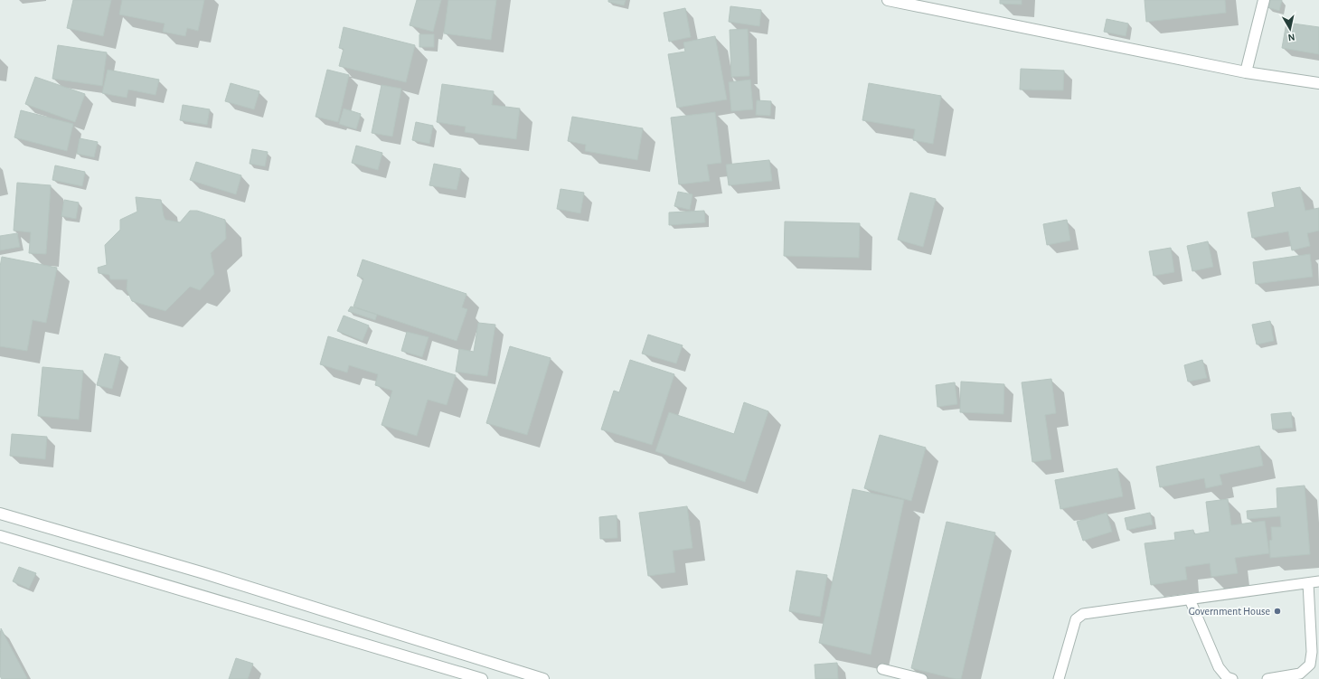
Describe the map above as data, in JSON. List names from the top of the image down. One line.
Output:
{"places":["Government House"],"north":"bottom"}
